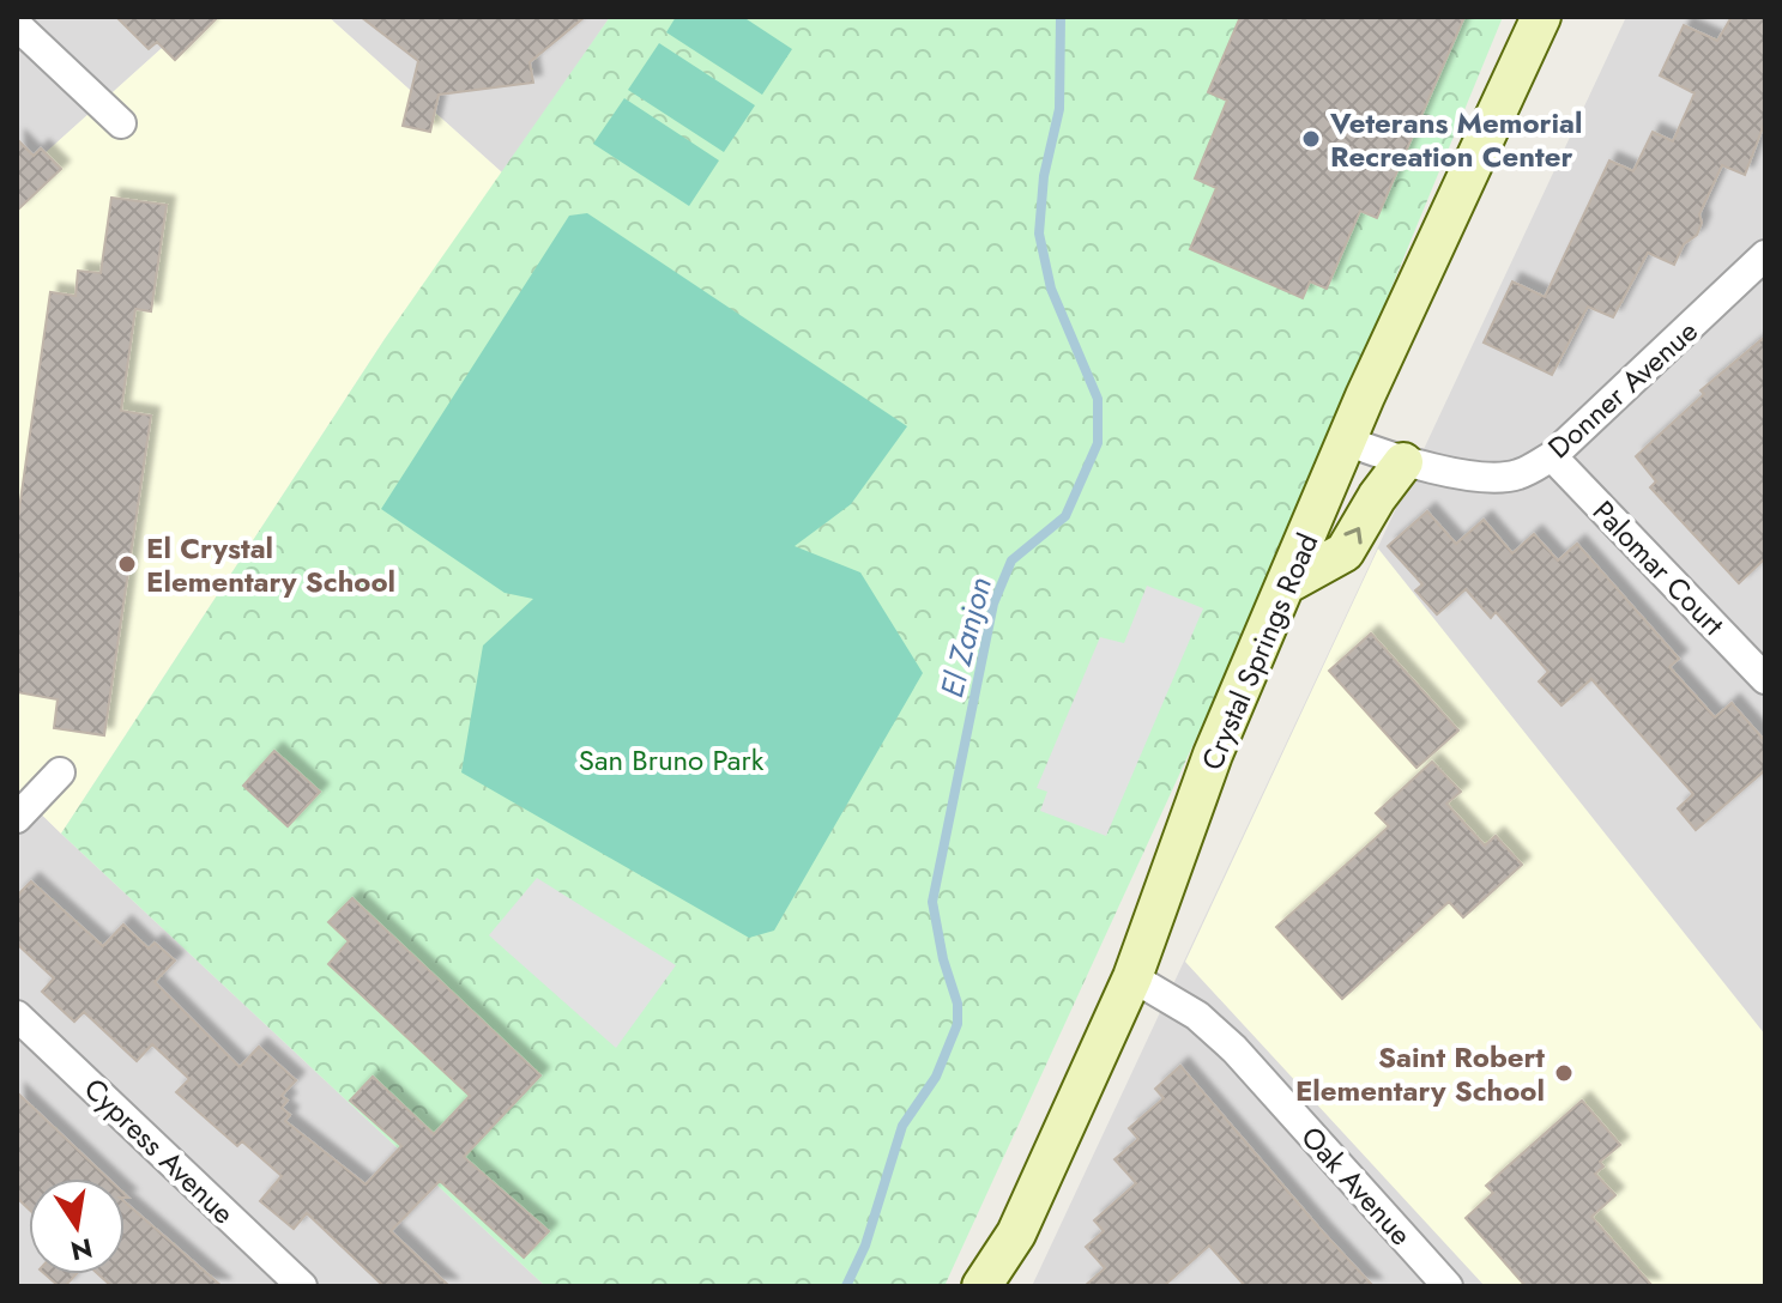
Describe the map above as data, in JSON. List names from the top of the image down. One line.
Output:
{"streets":{"main road":["Crystal Springs Road"],"street":["Donner Avenue","Palomar Court","Cypress Avenue","Oak Avenue"]},"crossings":[["Donner Avenue","Palomar Court"],["Donner Avenue","Crystal Springs Road"],["Crystal Springs Road","Oak Avenue"]],"water":["El Zanjon"],"parks":["San Bruno Park"],"places":["Veterans Memorial Recreation Center","El Crystal Elementary School","Saint Robert Elementary School"],"north":"bottom"}
